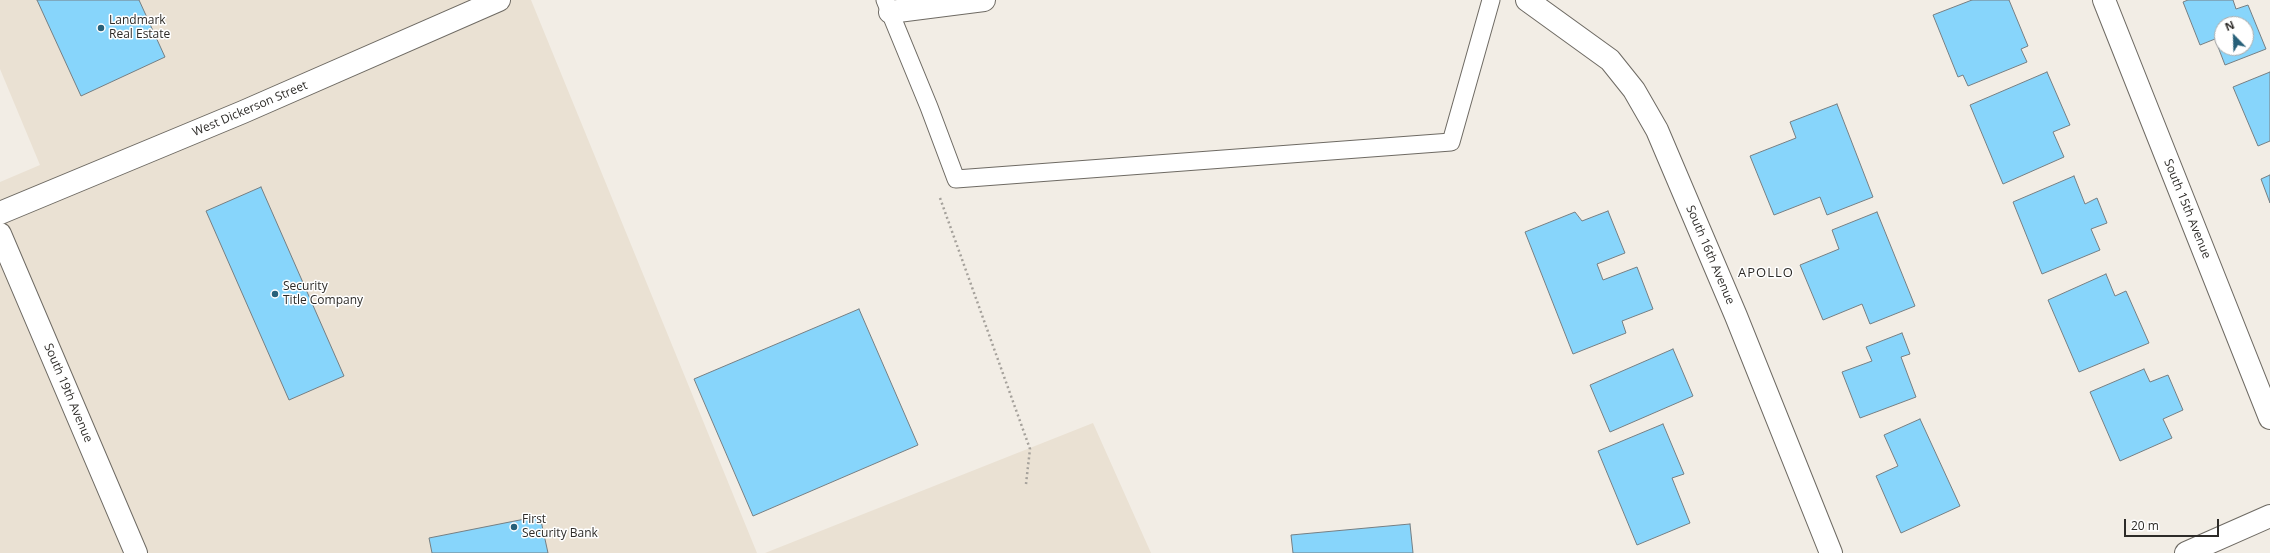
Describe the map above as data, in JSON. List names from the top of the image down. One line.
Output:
{"streets":{"street":["West Dickerson Street","South 15th Avenue","South 16th Avenue","South 19th Avenue"]},"districts":["APOLLO"],"places":["Landmark Real Estate","Security Title Company","First Security Bank"],"scale_bar":"20 m","north":"top left"}
